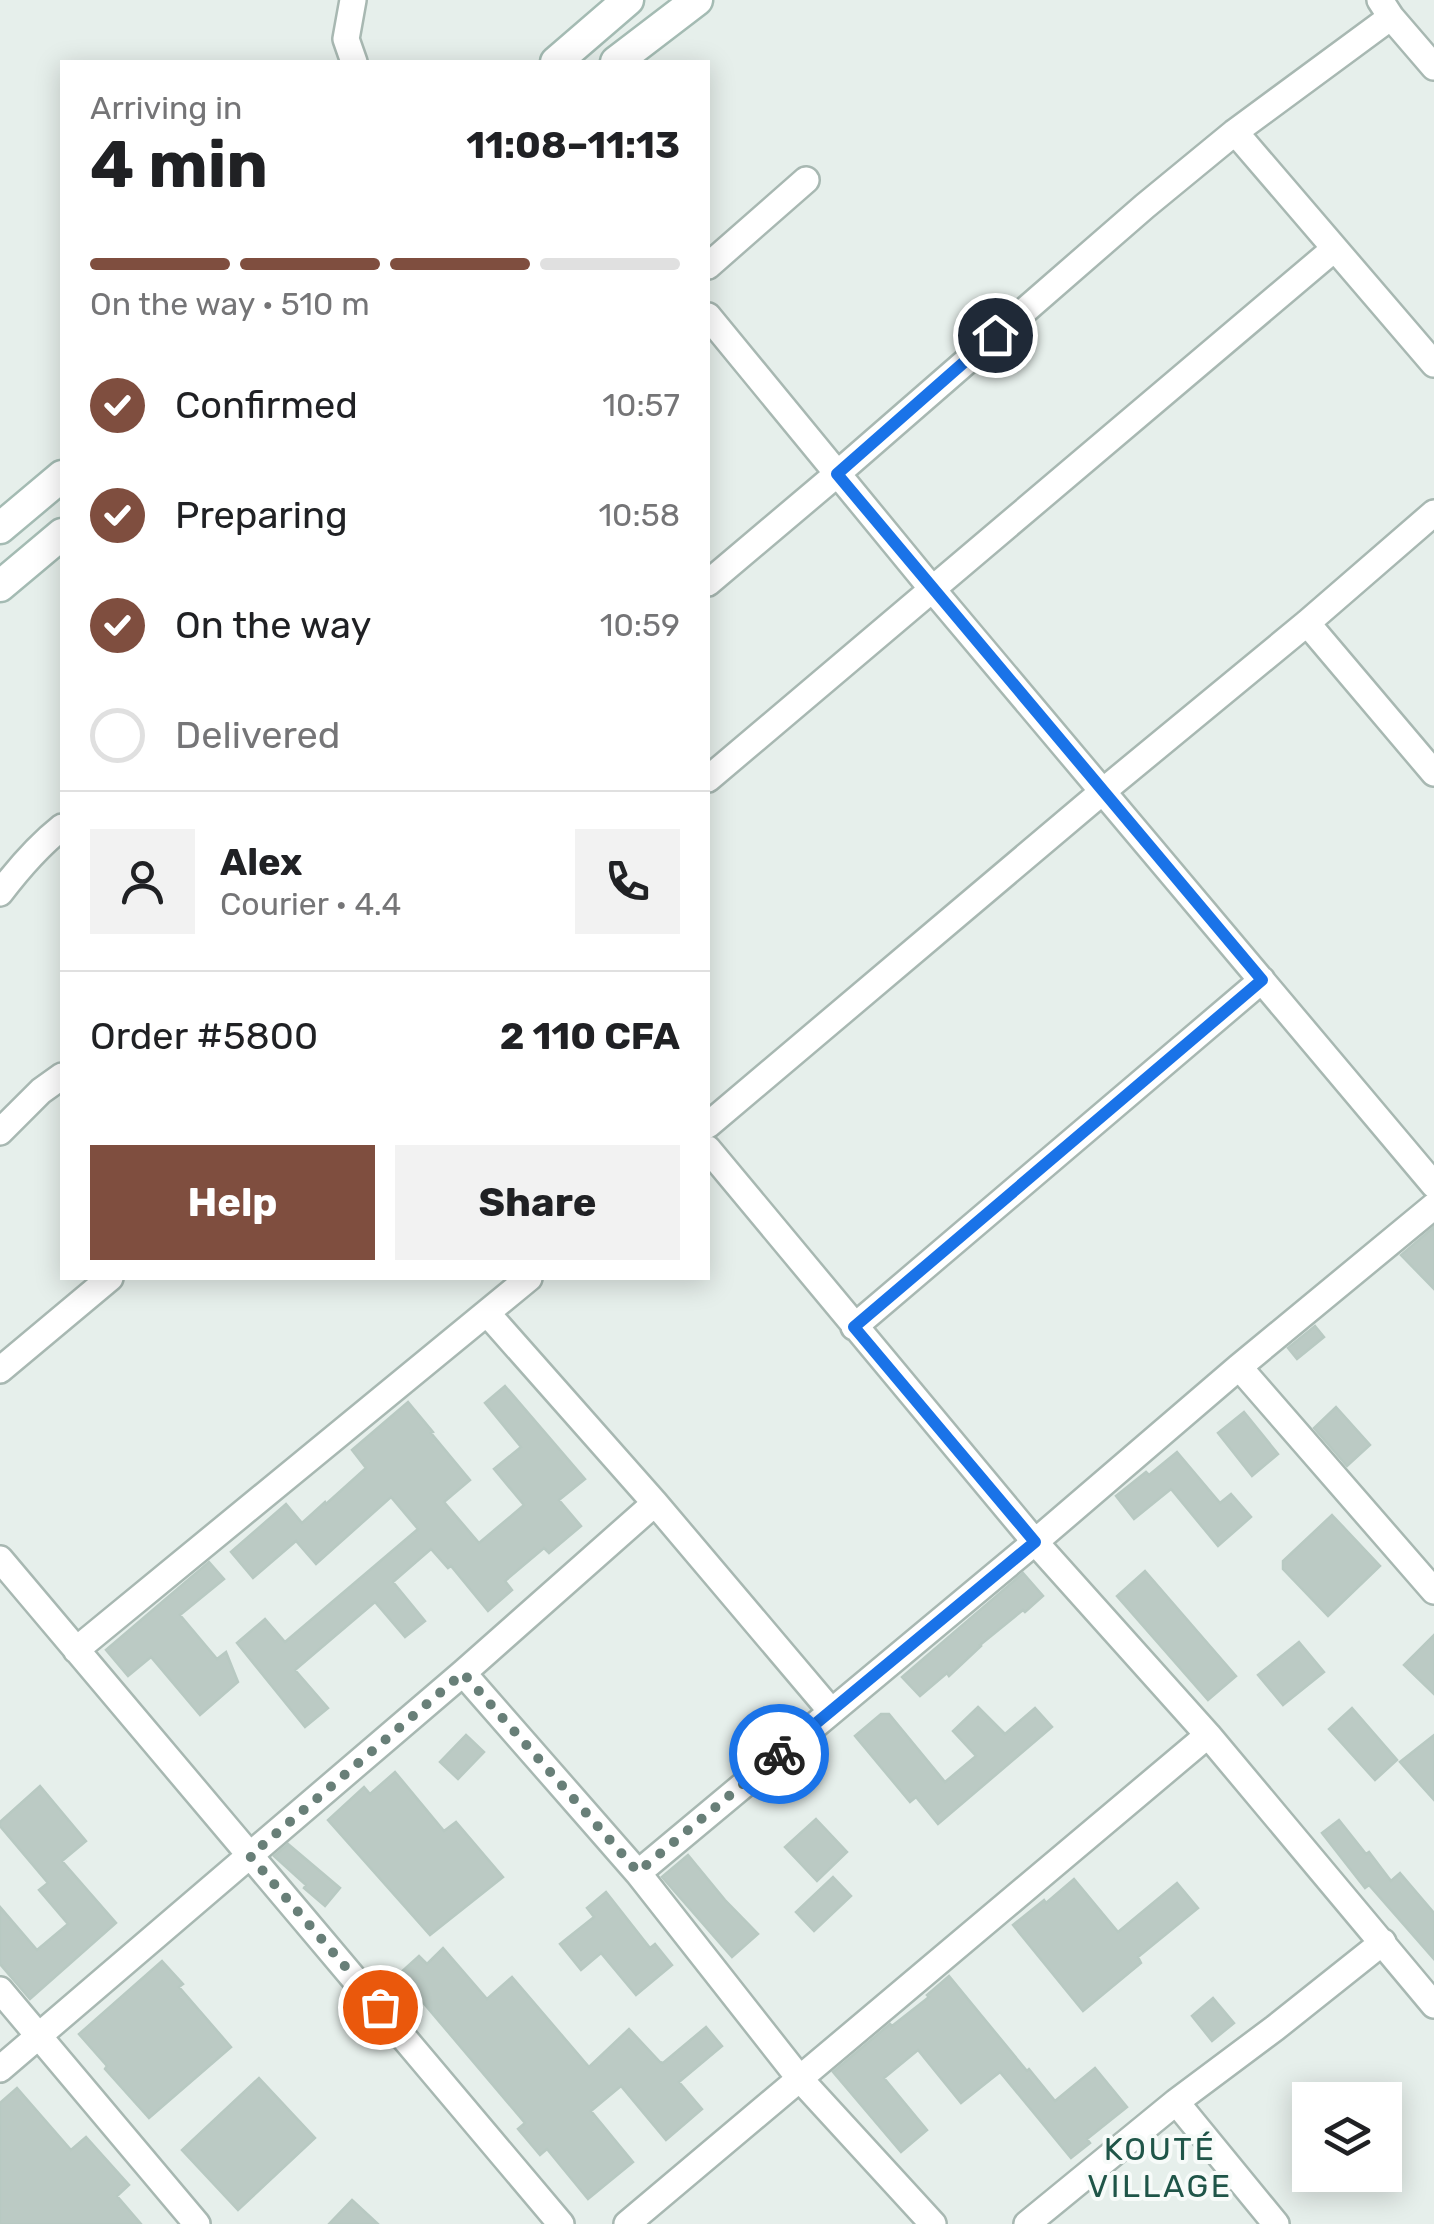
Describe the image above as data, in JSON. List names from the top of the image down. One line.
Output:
{"districts":["KOUTÉ VILLAGE"],"page":{"heading":["4 min","Arriving in","11:08–11:13"],"panel":["Alex","Courier · 4.4","Order #5800","2 110 CFA"],"bar":"On the way · 510 m","list":[["Confirmed","10:57"],["Preparing","10:58"],["On the way","10:59"],"Delivered"],"buttons":["Help","Share"]}}
